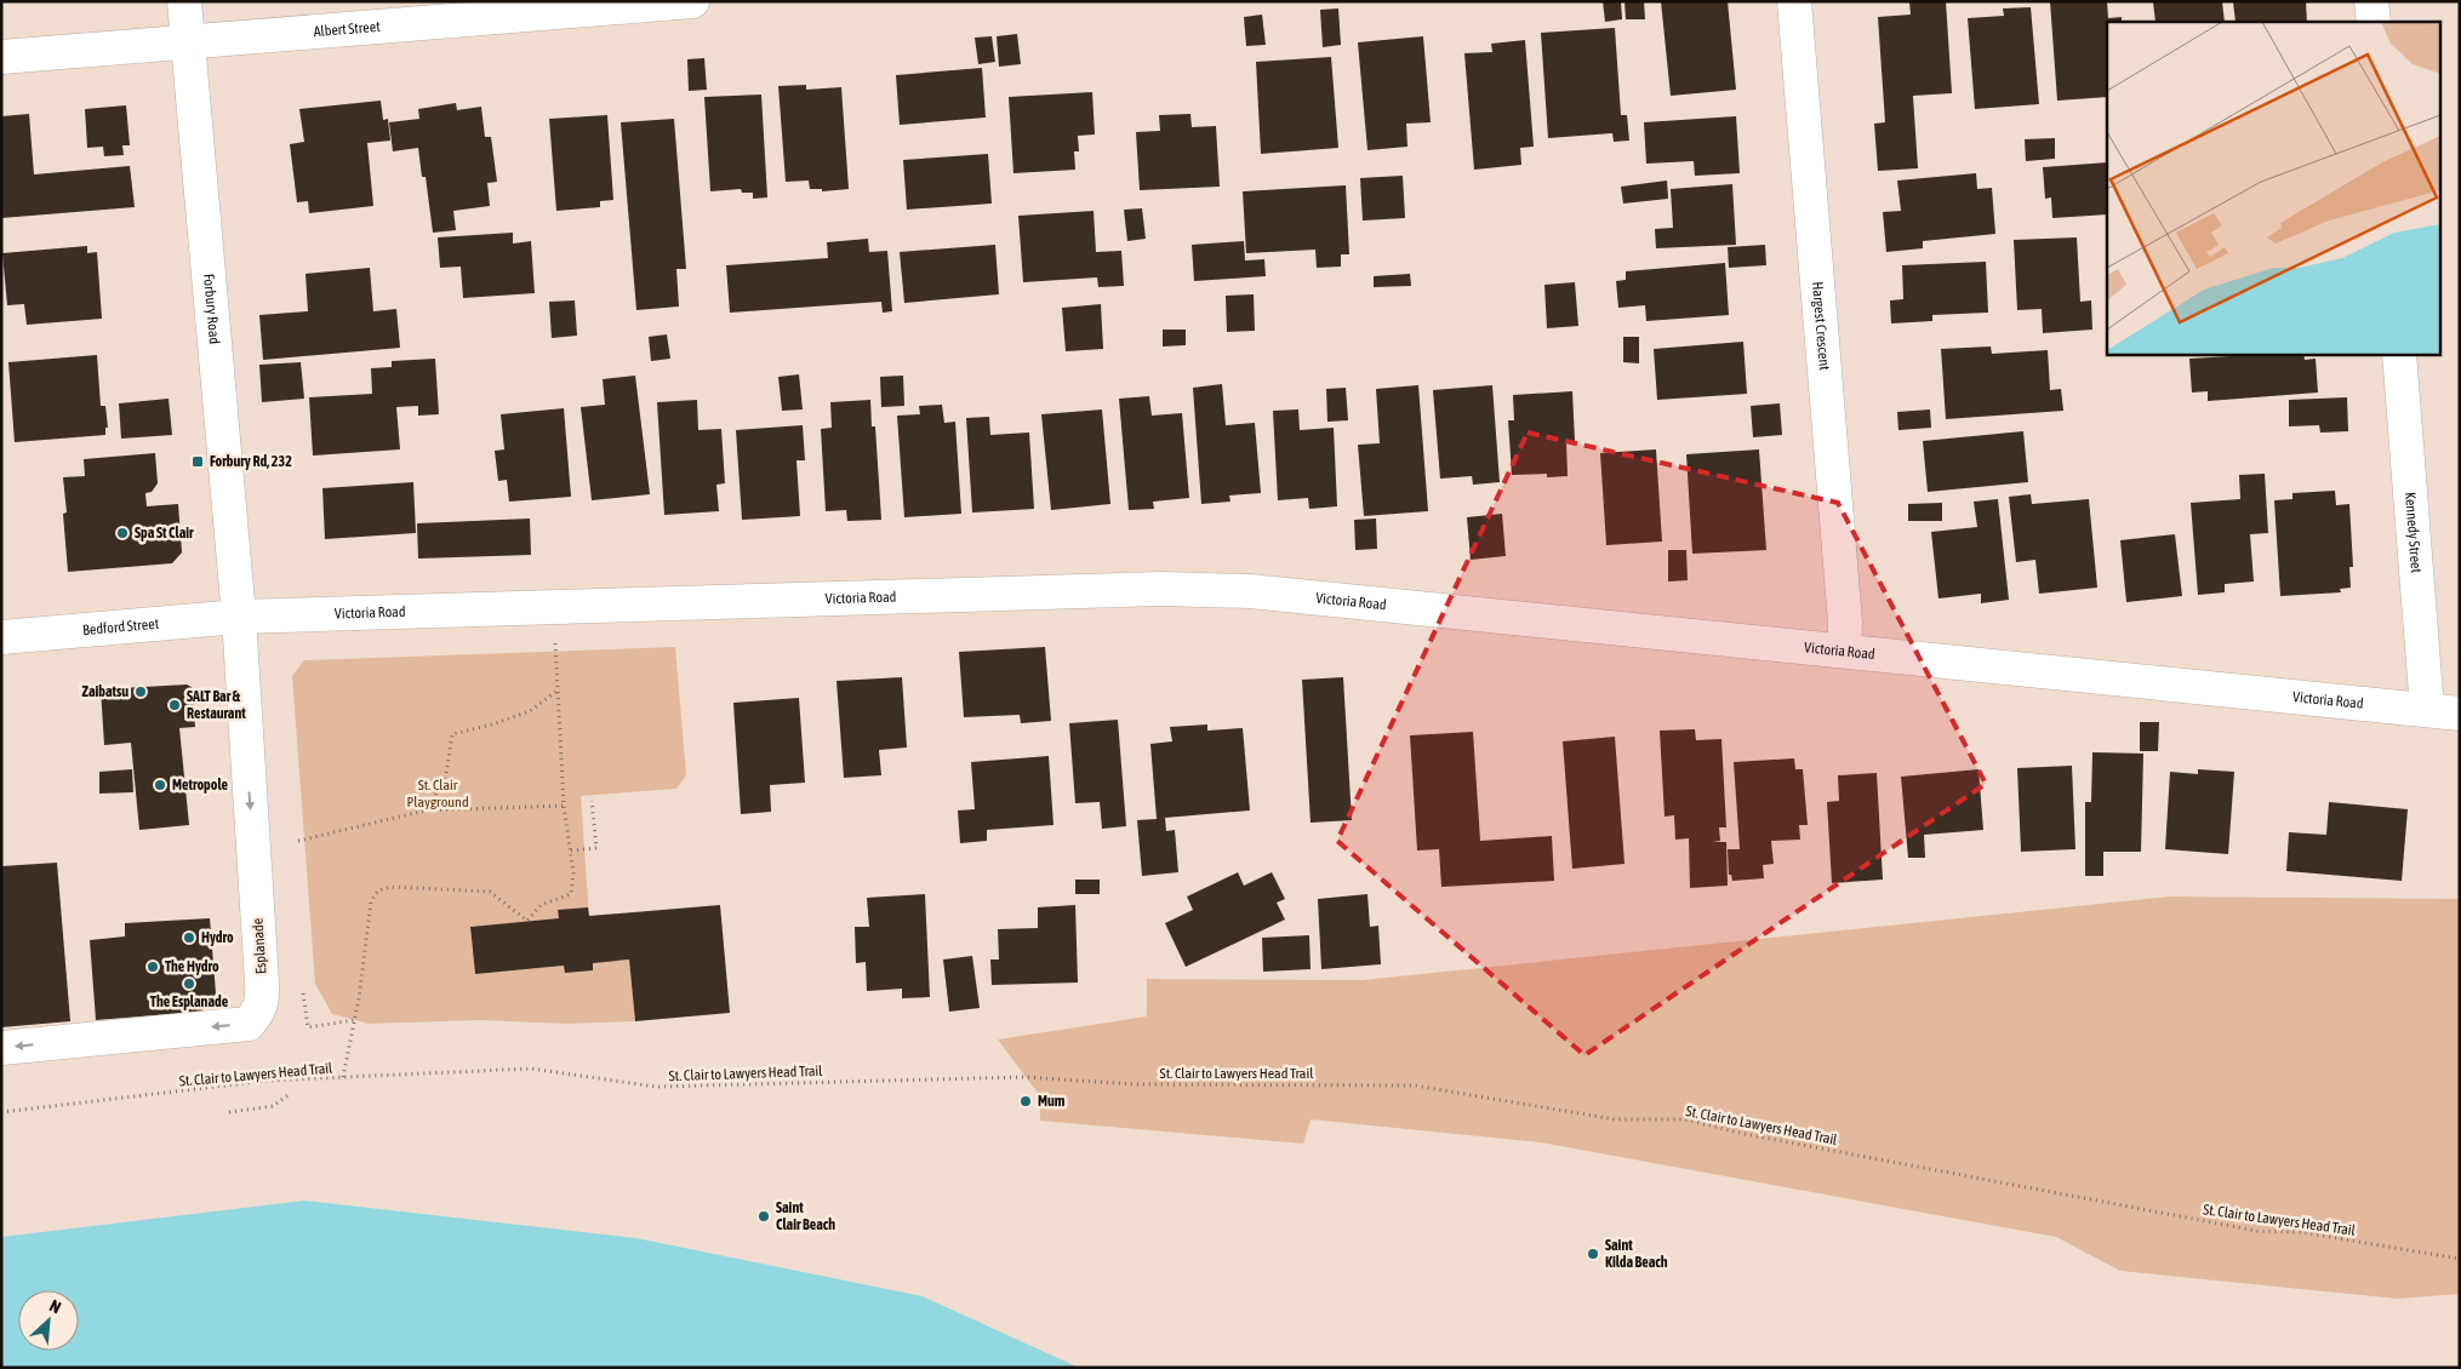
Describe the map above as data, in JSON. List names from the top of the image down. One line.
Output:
{"streets":{"street":["Albert Street","Forbury Road","Hargest Crescent","Kennedy Street","Victoria Road","Bedford Street","Esplanade"],"path":["St. Clair to Lawyers Head Trail"]},"crossings":[["Albert Street","Forbury Road"],["Forbury Road","Victoria Road"],["Forbury Road","Bedford Street"],["Forbury Road","Esplanade"],["Hargest Crescent","Victoria Road"],["Kennedy Street","Victoria Road"],["Victoria Road","Bedford Street"],["Victoria Road","Esplanade"],["Bedford Street","Esplanade"]],"parks":["St. Clair Playground"],"places":{"transit":["Forbury Rd, 232"],"other":["Spa St Clair","Zaibatsu","SALT Bar & Restaurant","Metropole","Hydro","The Hydro","The Esplanade","Mum","Saint Clair Beach","Saint Kilda Beach"]},"north":"top right"}
